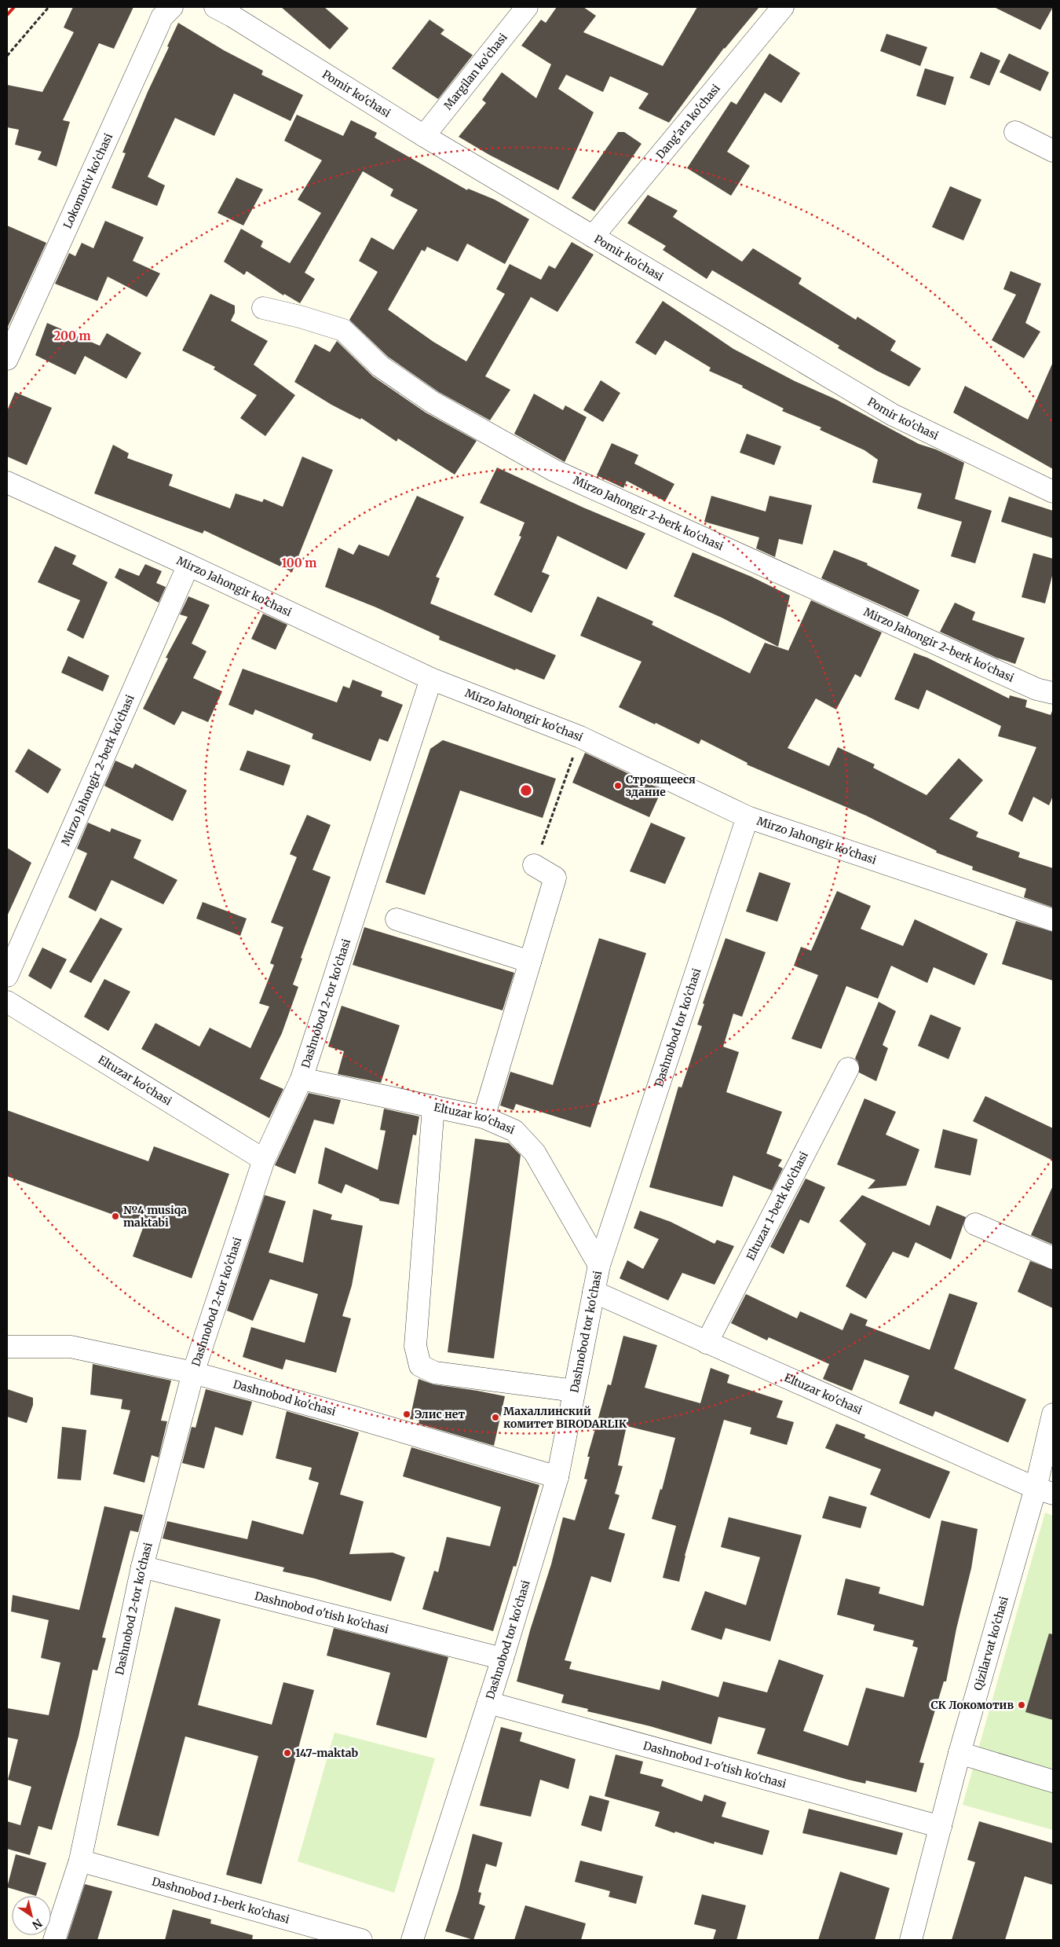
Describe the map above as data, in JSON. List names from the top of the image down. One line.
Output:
{"streets":{"street":["Margilan ko'chasi","Pomir ko'chasi","Dang'ara ko'chasi","Lokomotiv ko'chasi","Mirzo Jahongir 2-berk ko'chasi","Mirzo Jahongir ko'chasi","Dashnobod 2-tor ko'chasi","Dashnobod tor ko'chasi","Eltuzar ko'chasi","Eltuzar 1-berk ko'chasi","Dashnobod ko'chasi","Dashnobod o'tish ko'chasi","Qizilarvat ko'chasi","Dashnobod 1-o'tish ko'chasi","Dashnobod 1-berk ko'chasi"]},"crossings":[["Margilan ko'chasi","Pomir ko'chasi"],["Pomir ko'chasi","Dang'ara ko'chasi"],["Mirzo Jahongir 2-berk ko'chasi","Mirzo Jahongir ko'chasi"],["Mirzo Jahongir ko'chasi","Dashnobod 2-tor ko'chasi"],["Mirzo Jahongir ko'chasi","Dashnobod tor ko'chasi"],["Dashnobod 2-tor ko'chasi","Eltuzar ko'chasi"],["Dashnobod 2-tor ko'chasi","Dashnobod ko'chasi"],["Dashnobod 2-tor ko'chasi","Dashnobod o'tish ko'chasi"],["Dashnobod 2-tor ko'chasi","Dashnobod 1-berk ko'chasi"],["Dashnobod tor ko'chasi","Eltuzar ko'chasi"],["Dashnobod tor ko'chasi","Dashnobod ko'chasi"],["Dashnobod tor ko'chasi","Dashnobod o'tish ko'chasi"],["Dashnobod tor ko'chasi","Dashnobod 1-o'tish ko'chasi"],["Eltuzar ko'chasi","Eltuzar 1-berk ko'chasi"],["Eltuzar ko'chasi","Qizilarvat ko'chasi"],["Qizilarvat ko'chasi","Dashnobod 1-o'tish ko'chasi"]],"places":["Строящееся здание","№4 musiqa maktabi","Элис нет","Махаллинский комитет BIRODARLIK","СК Локомотив","147-maktab"],"north":"bottom right","rings":["200 m","100 m"]}
